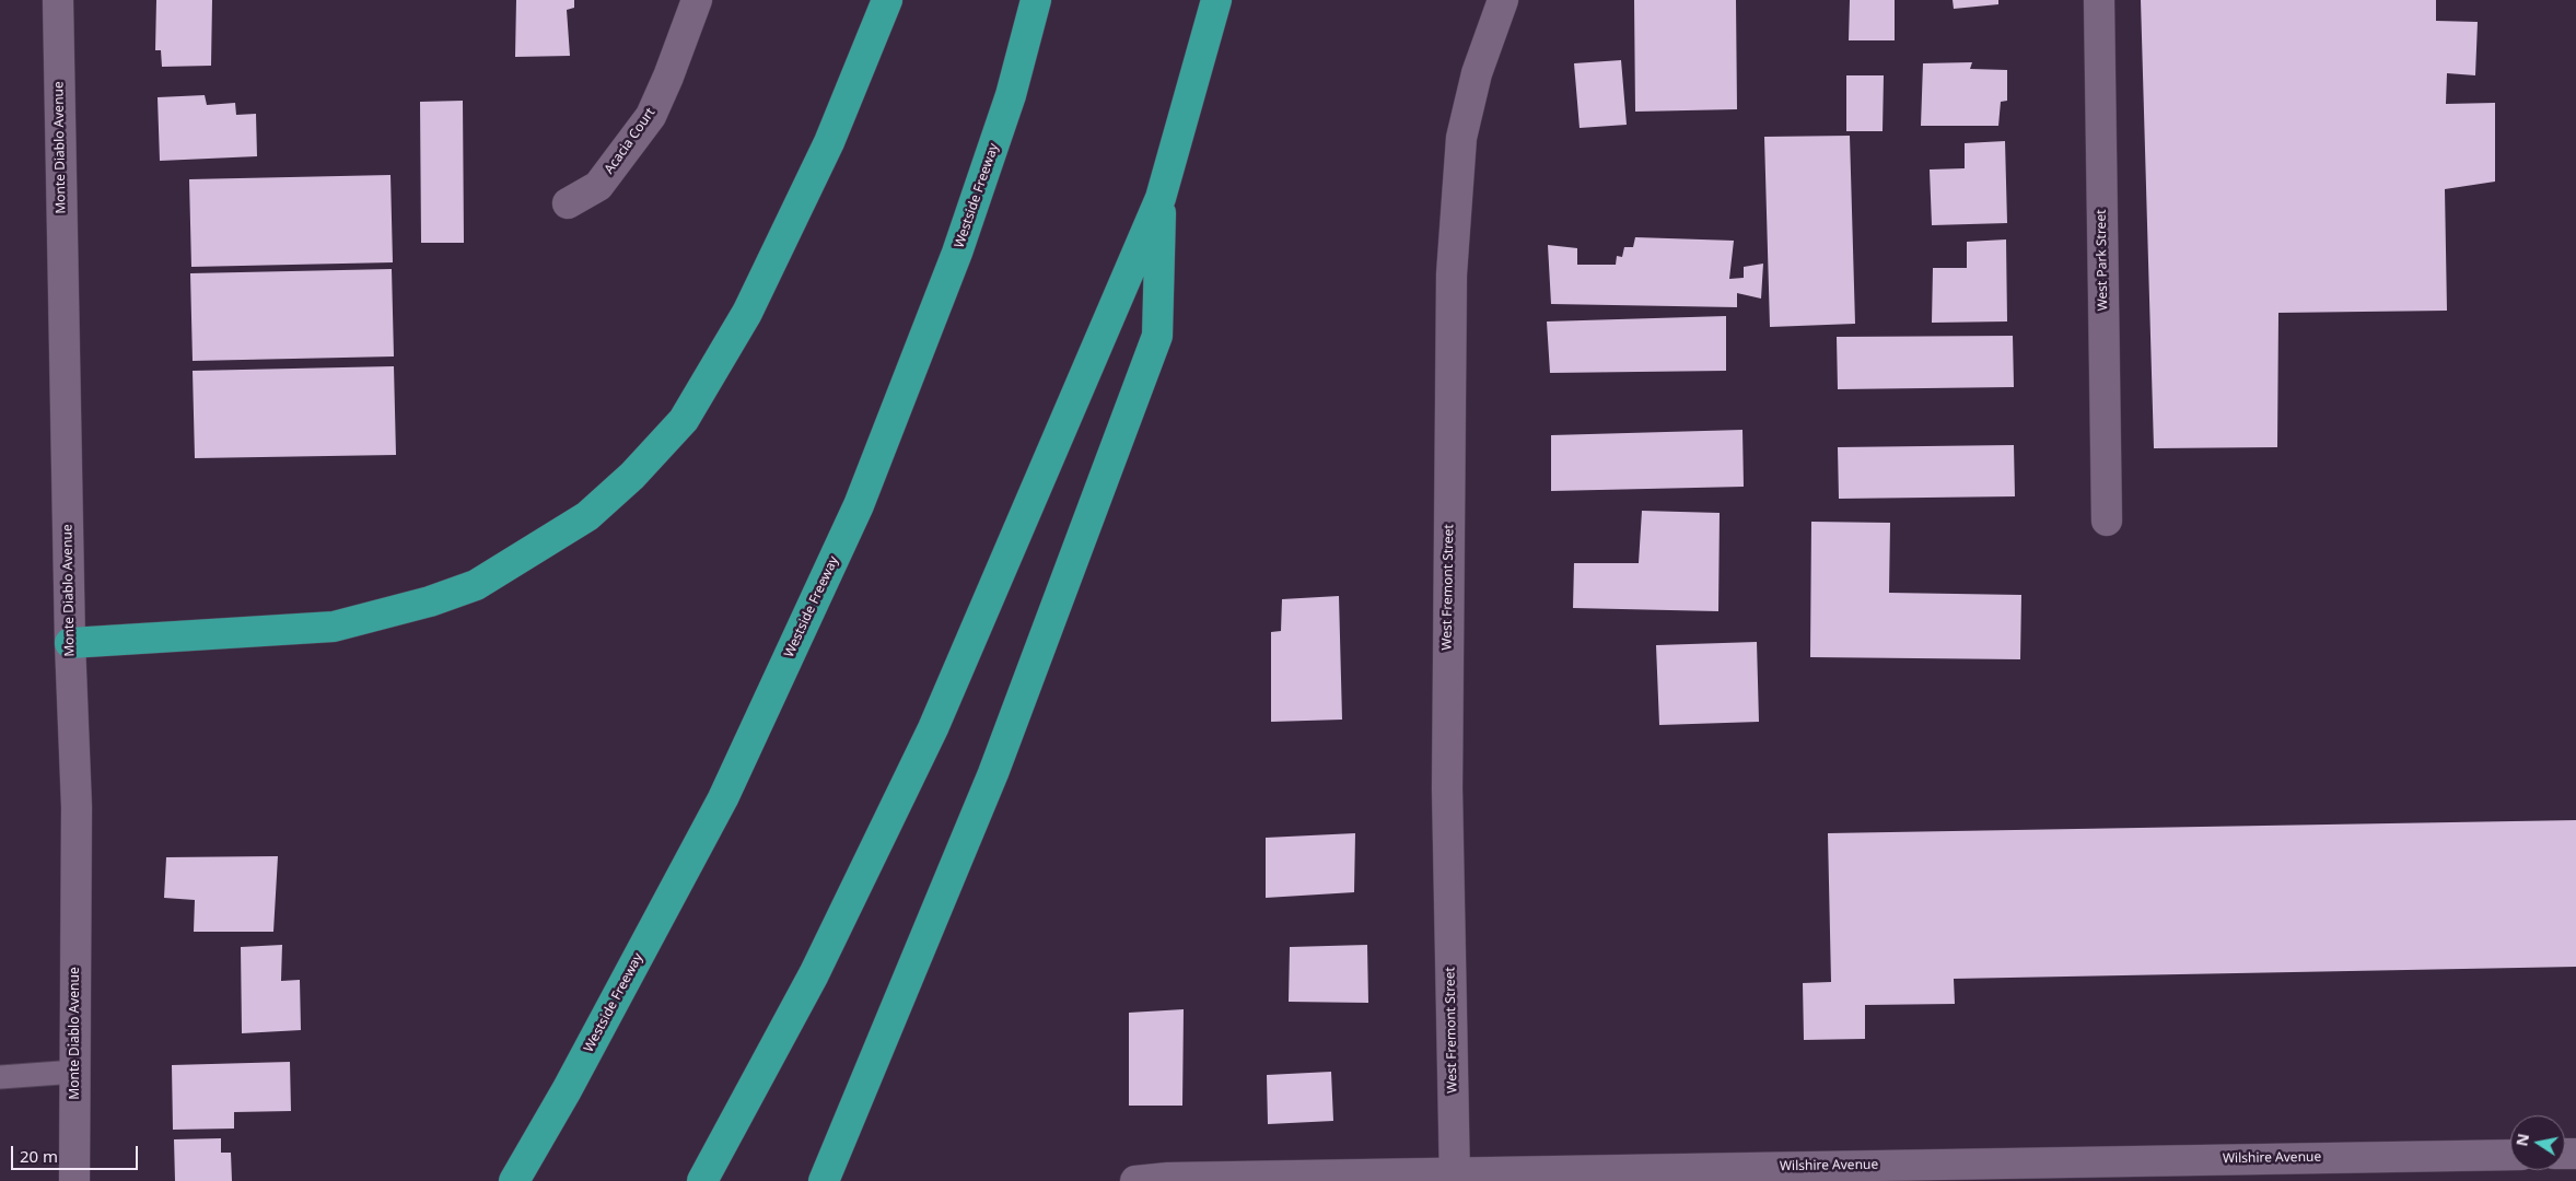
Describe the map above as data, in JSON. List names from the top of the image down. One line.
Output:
{"streets":{"highway":["Westside Freeway"],"street":["Acacia Court","Monte Diablo Avenue","West Park Street","West Fremont Street","Wilshire Avenue"]},"crossings":[["West Fremont Street","Wilshire Avenue"]],"scale_bar":"20 m","north":"left"}
